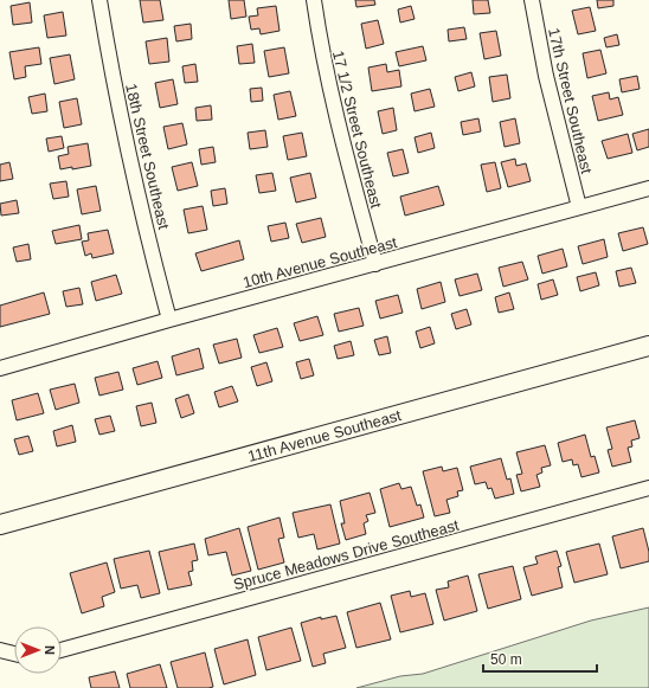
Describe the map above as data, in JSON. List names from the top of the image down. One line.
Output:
{"streets":{"main road":["11th Avenue Southeast"],"street":["17th Street Southeast","17 1/2 Street Southeast","18th Street Southeast","10th Avenue Southeast","Spruce Meadows Drive Southeast"]},"crossings":[["17th Street Southeast","10th Avenue Southeast"],["17 1/2 Street Southeast","10th Avenue Southeast"],["18th Street Southeast","10th Avenue Southeast"]],"scale_bar":"50 m","north":"right"}
